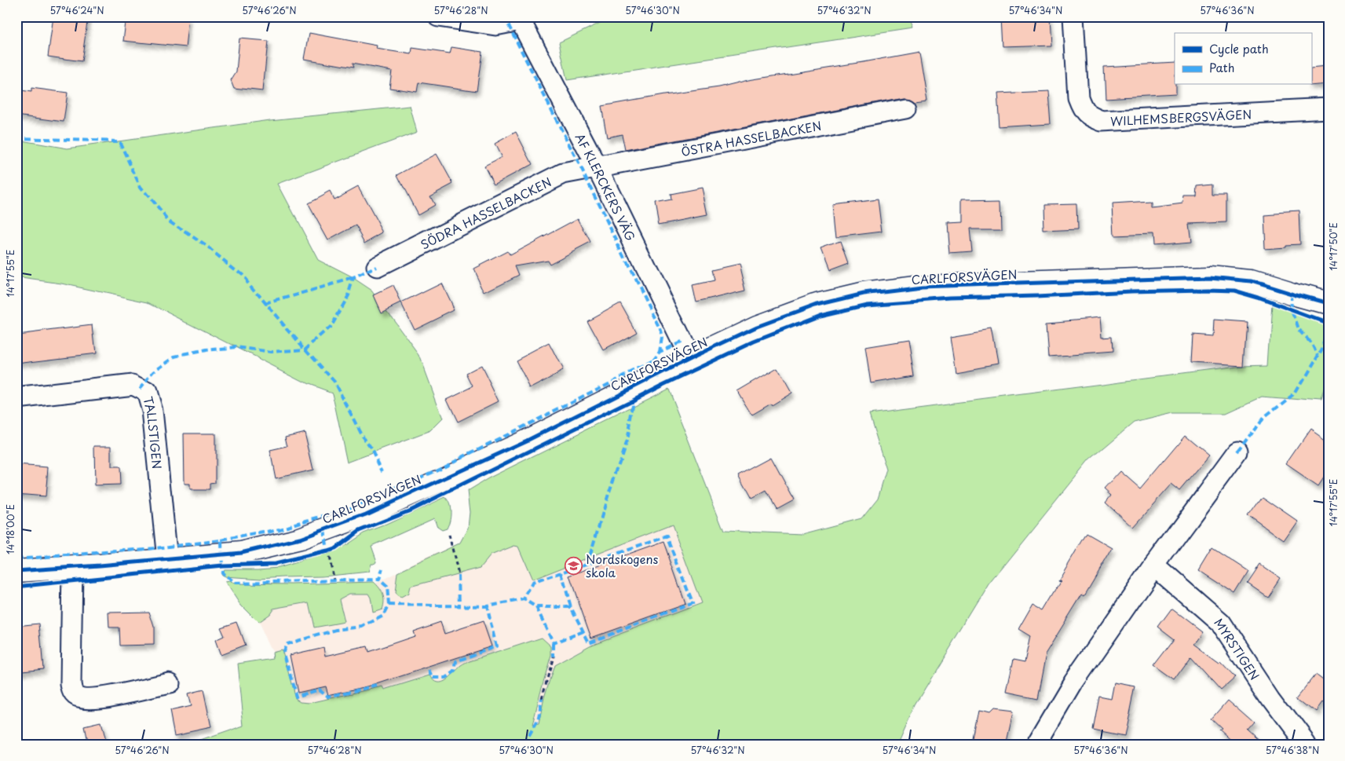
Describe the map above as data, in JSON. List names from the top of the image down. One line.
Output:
{"streets":{"street":["WILHEMSBERGSVÄGEN","ÖSTRA HASSELBACKEN","AF KLERCKERS VÄG","SÖDRA HASSELBACKEN","CARLFORSVÄGEN","TALLSTIGEN","MYRSTIGEN"]},"crossings":[["ÖSTRA HASSELBACKEN","AF KLERCKERS VÄG"],["ÖSTRA HASSELBACKEN","SÖDRA HASSELBACKEN"],["AF KLERCKERS VÄG","SÖDRA HASSELBACKEN"],["AF KLERCKERS VÄG","CARLFORSVÄGEN"],["CARLFORSVÄGEN","TALLSTIGEN"]],"places":{"school or university":["Nordskogens skola"]},"legend":["Cycle path","Path"],"coordinates":["57°46'24\"N","57°46'26\"N","57°46'28\"N","57°46'30\"N","57°46'32\"N","57°46'34\"N","57°46'36\"N","14°17'50\"E","14°17'55\"E","14°18'00\"E","57°46'38\"N"]}
